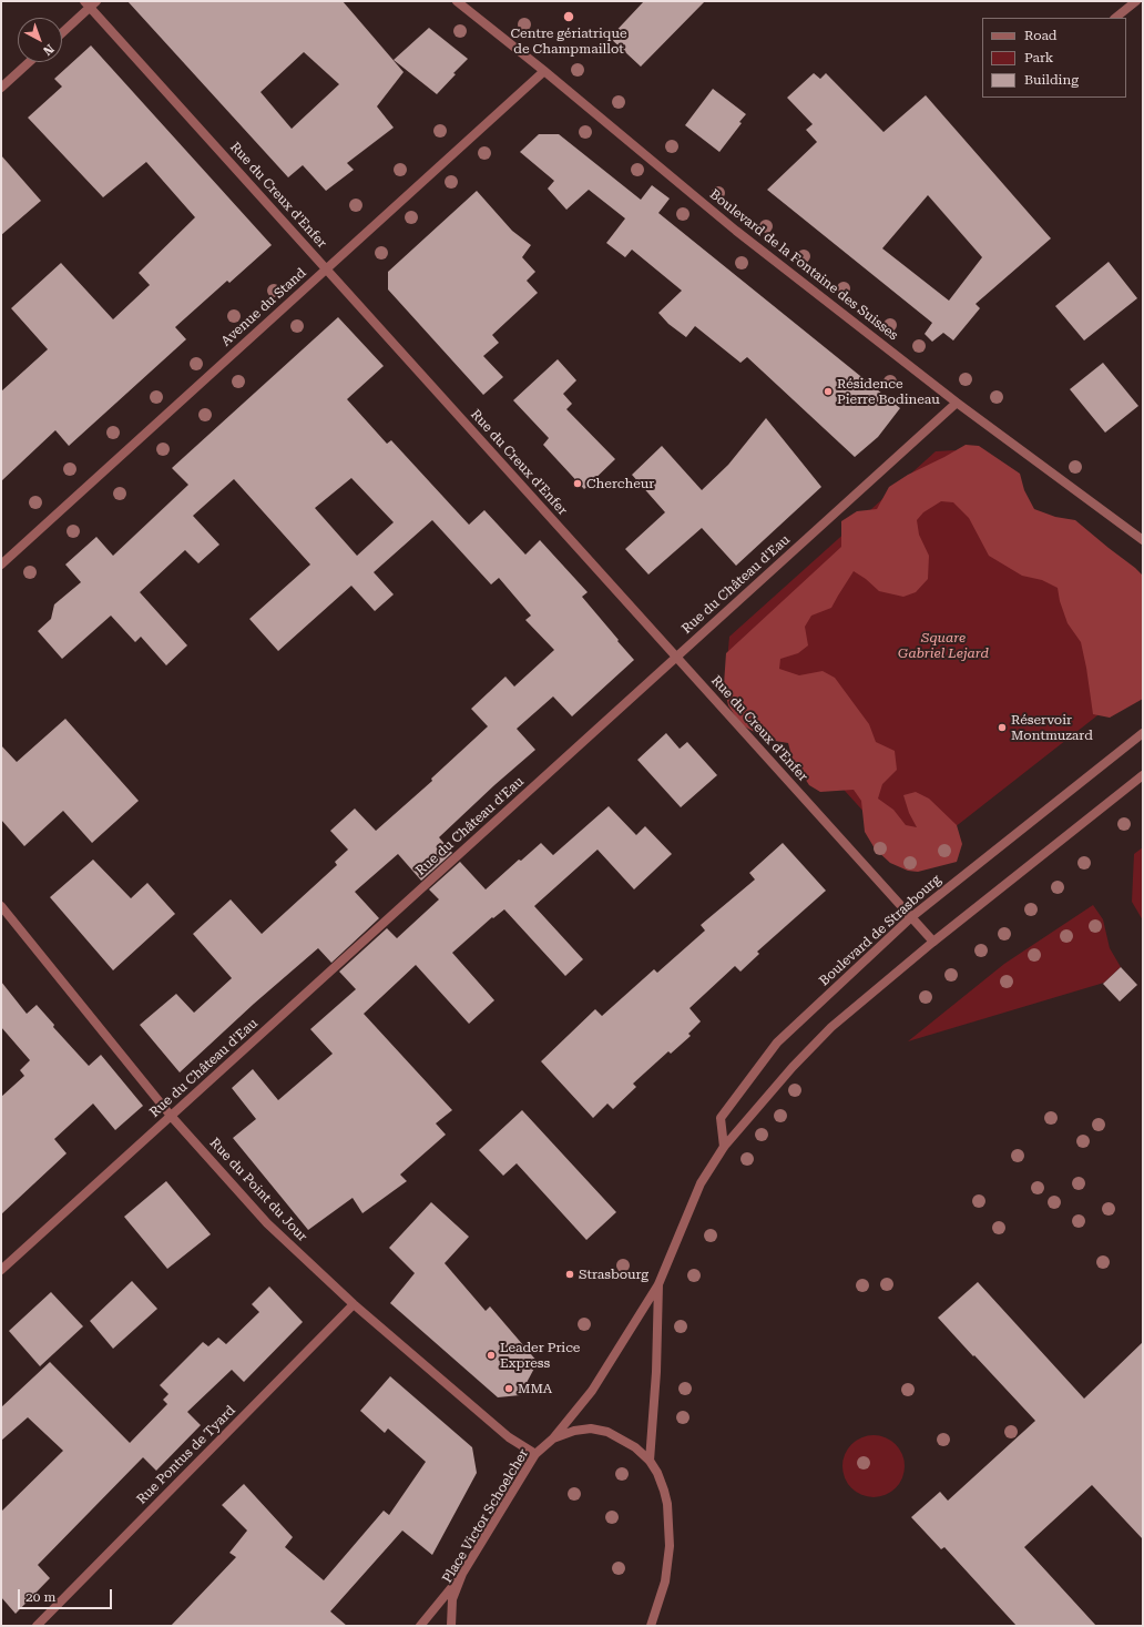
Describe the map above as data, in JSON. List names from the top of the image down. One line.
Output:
{"streets":{"street":["Rue du Creux d'Enfer","Boulevard de la Fontaine des Suisses","Avenue du Stand","Rue du Château d'Eau","Boulevard de Strasbourg","Rue du Point du Jour","Rue Pontus de Tyard","Place Victor Schoelcher"]},"crossings":[["Rue du Creux d'Enfer","Avenue du Stand"],["Rue du Creux d'Enfer","Rue du Château d'Eau"],["Rue du Creux d'Enfer","Boulevard de Strasbourg"],["Boulevard de la Fontaine des Suisses","Avenue du Stand"],["Boulevard de la Fontaine des Suisses","Rue du Château d'Eau"],["Rue du Château d'Eau","Rue du Point du Jour"],["Rue du Point du Jour","Rue Pontus de Tyard"],["Rue du Point du Jour","Place Victor Schoelcher"]],"parks":["Square Gabriel Lejard"],"places":["Centre gériatrique de Champmaillot","Résidence Pierre Bodineau","Chercheur","Réservoir Montmuzard","Strasbourg","Leader Price Express","MMA"],"legend":["Road","Park","Building"],"scale_bar":"20 m","north":"bottom right"}
